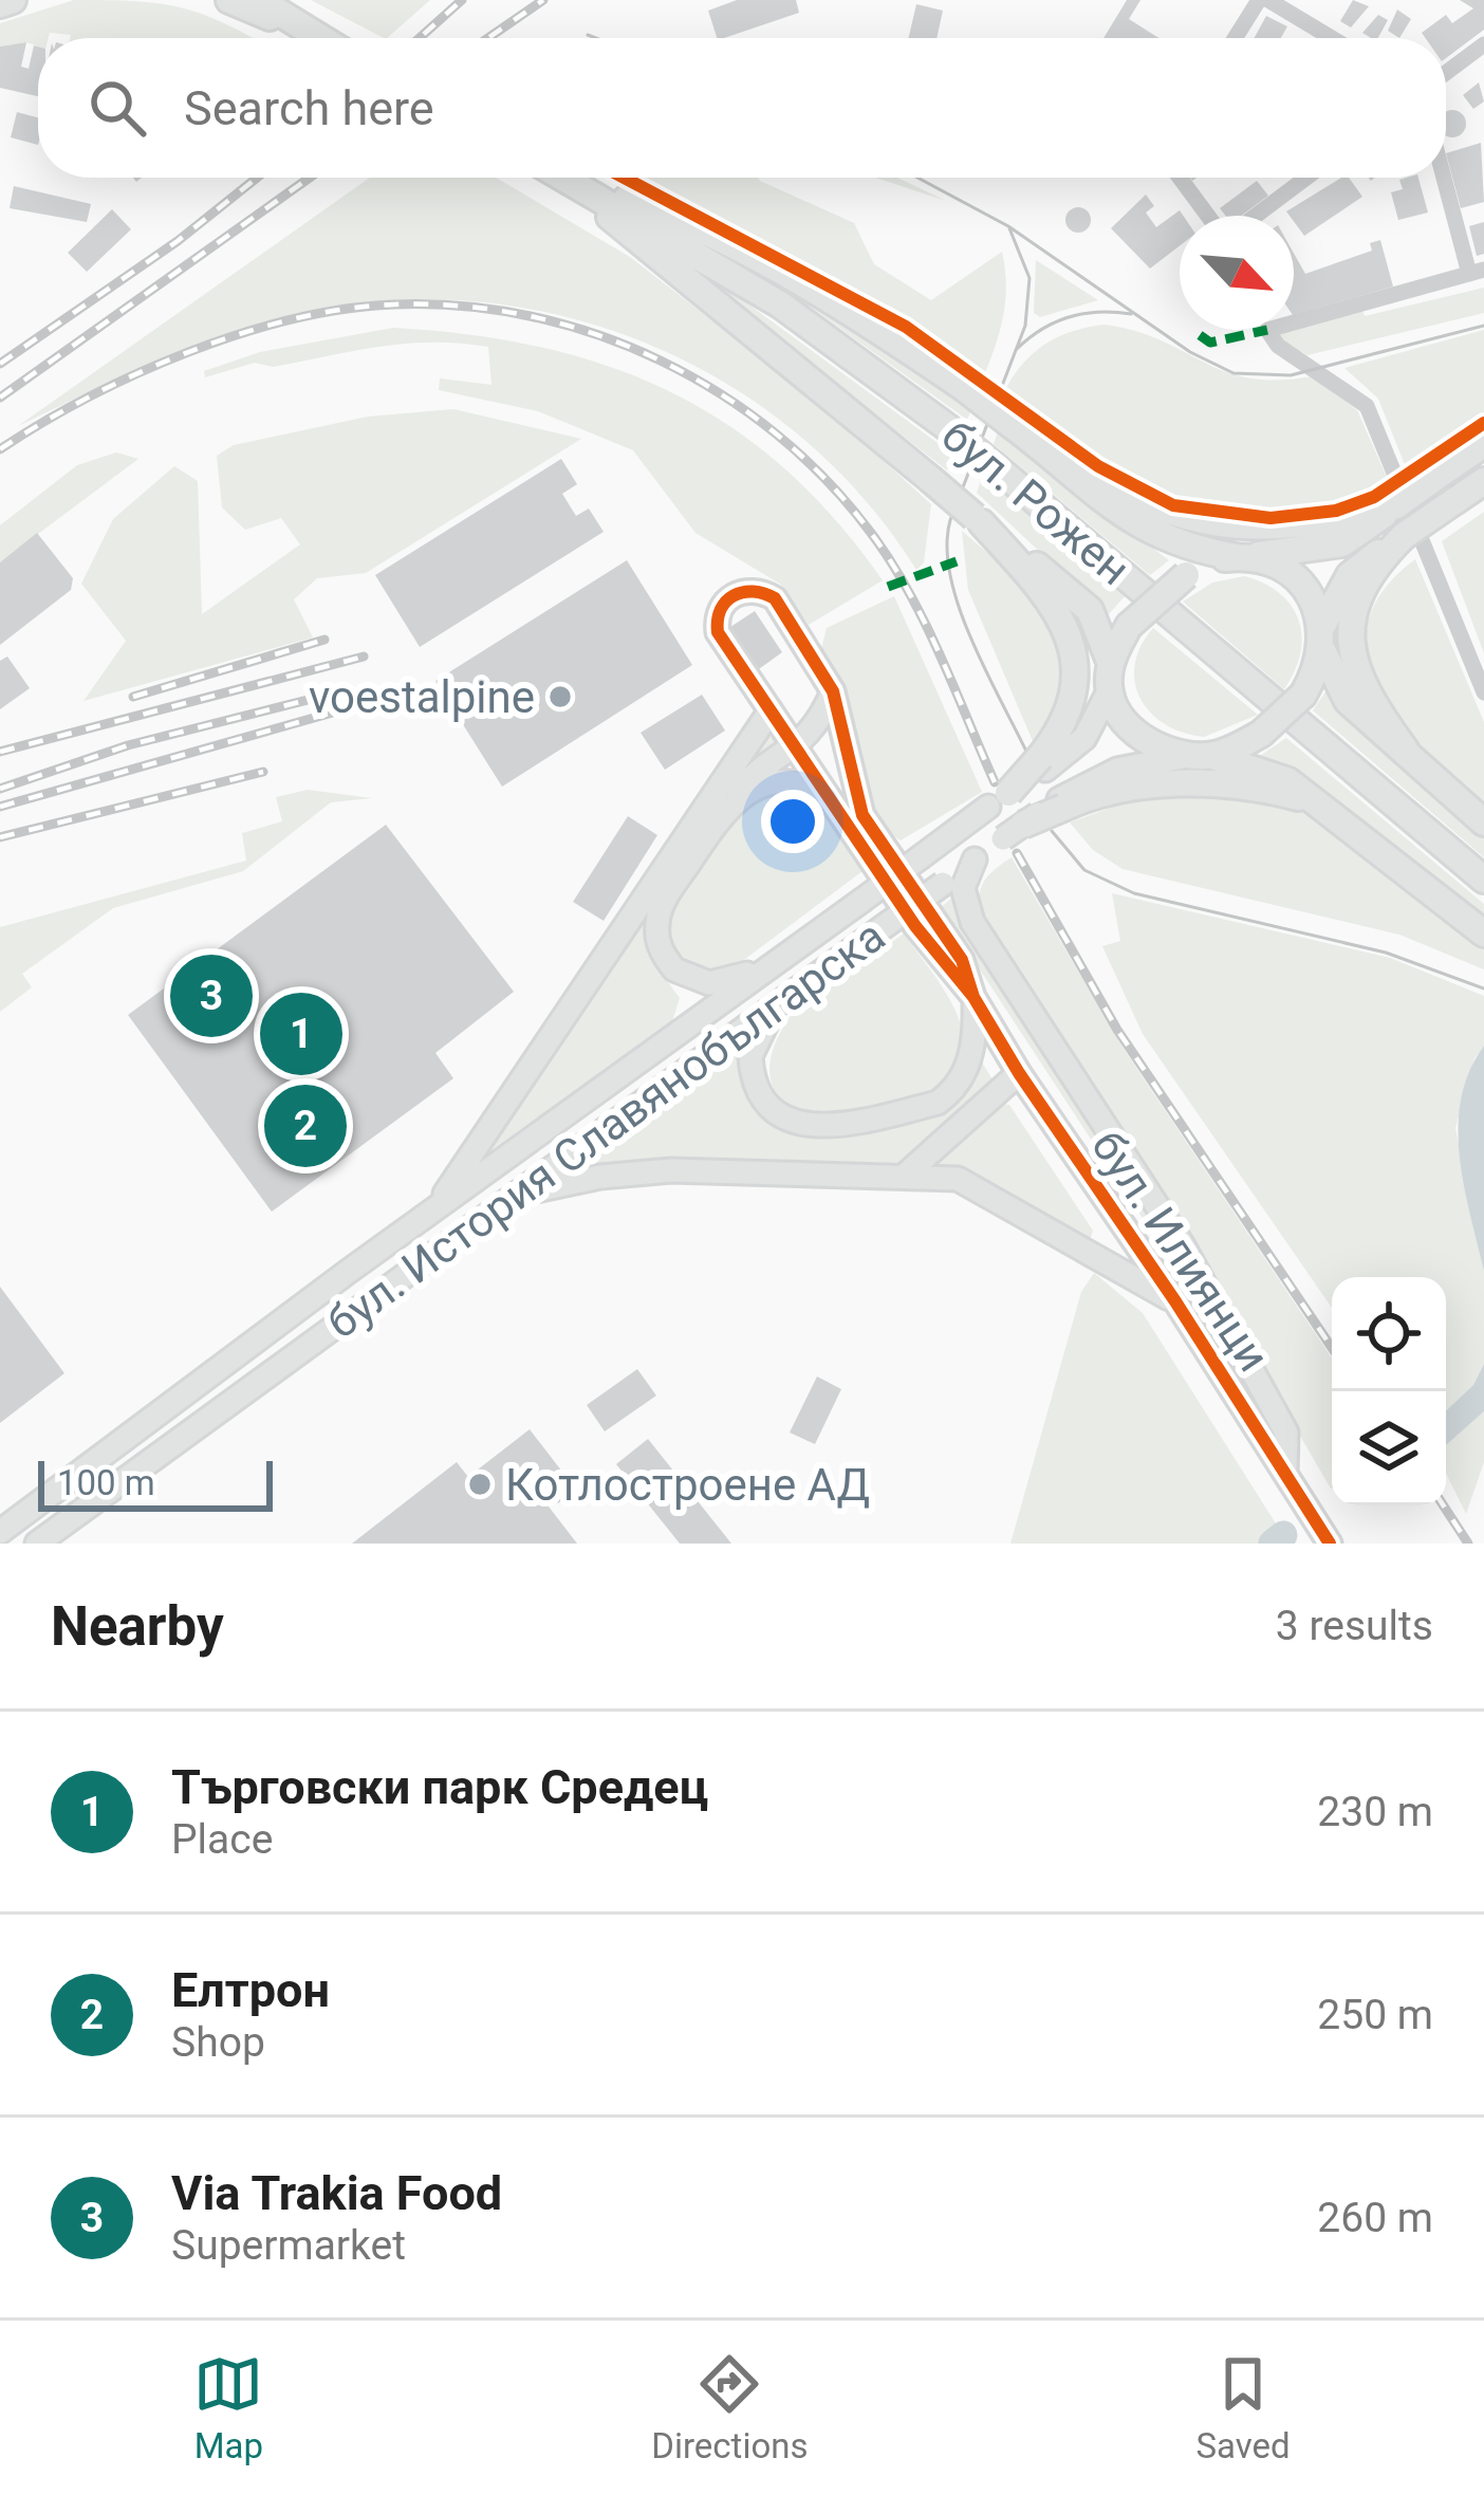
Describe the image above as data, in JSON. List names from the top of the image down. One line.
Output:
{"streets":{"main road":["бул. Рожен","бул. История Славянобългарска","бул. Илиянци"]},"places":["voestalpine","Котлостроене АД"],"scale_bar":"100 m","north":"bottom right","page":{"search":"Search here","pins":["3","1","2"],"scale":"100 m","heading":["Nearby","3 results"],"list":[{"mark":"1","name":"Търговски парк Средец","note":"Place","value":"230 m"},{"mark":"2","name":"Елтрон","note":"Shop","value":"250 m"},{"mark":"3","name":"Via Trakia Food","note":"Supermarket","value":"260 m"}],"nav":["Map","Directions","Saved"]}}
